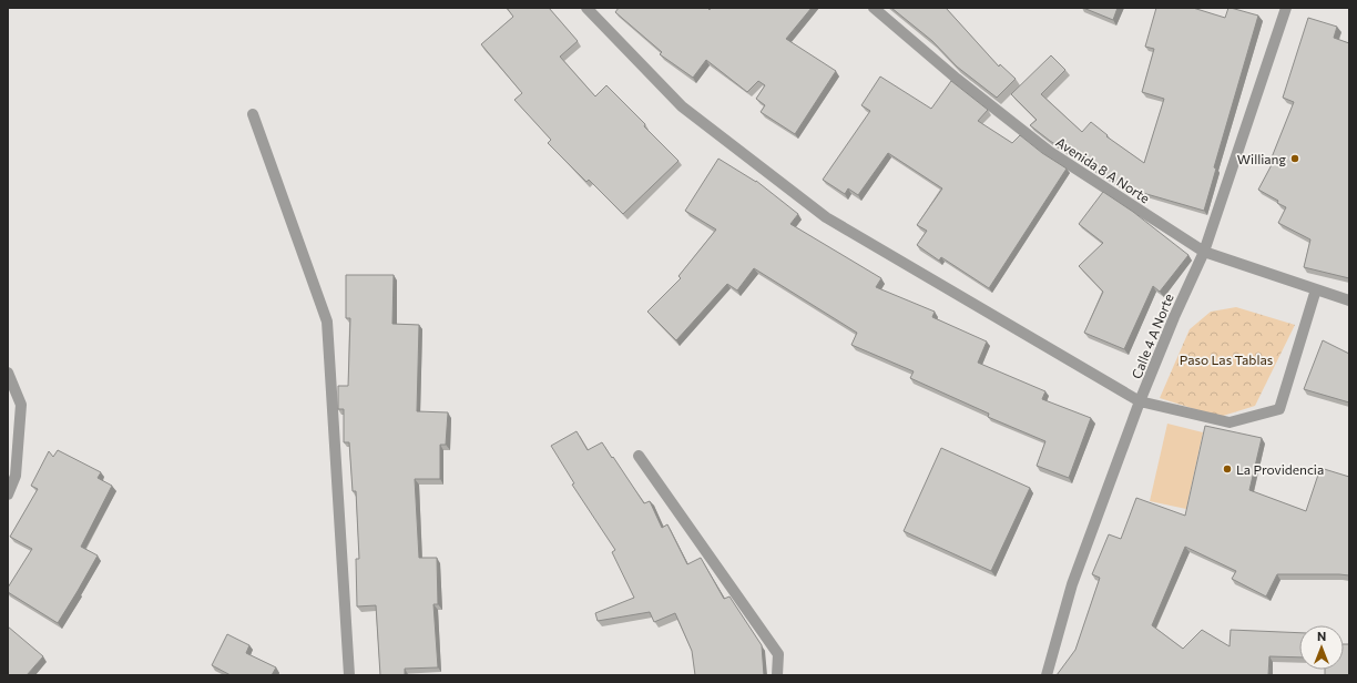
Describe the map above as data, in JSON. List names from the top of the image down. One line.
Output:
{"streets":{"street":["Avenida 8 A Norte","Calle 4 A Norte"]},"crossings":[["Avenida 8 A Norte","Calle 4 A Norte"]],"parks":["Paso Las Tablas"],"places":["Williang","La Providencia"],"north":"top"}
